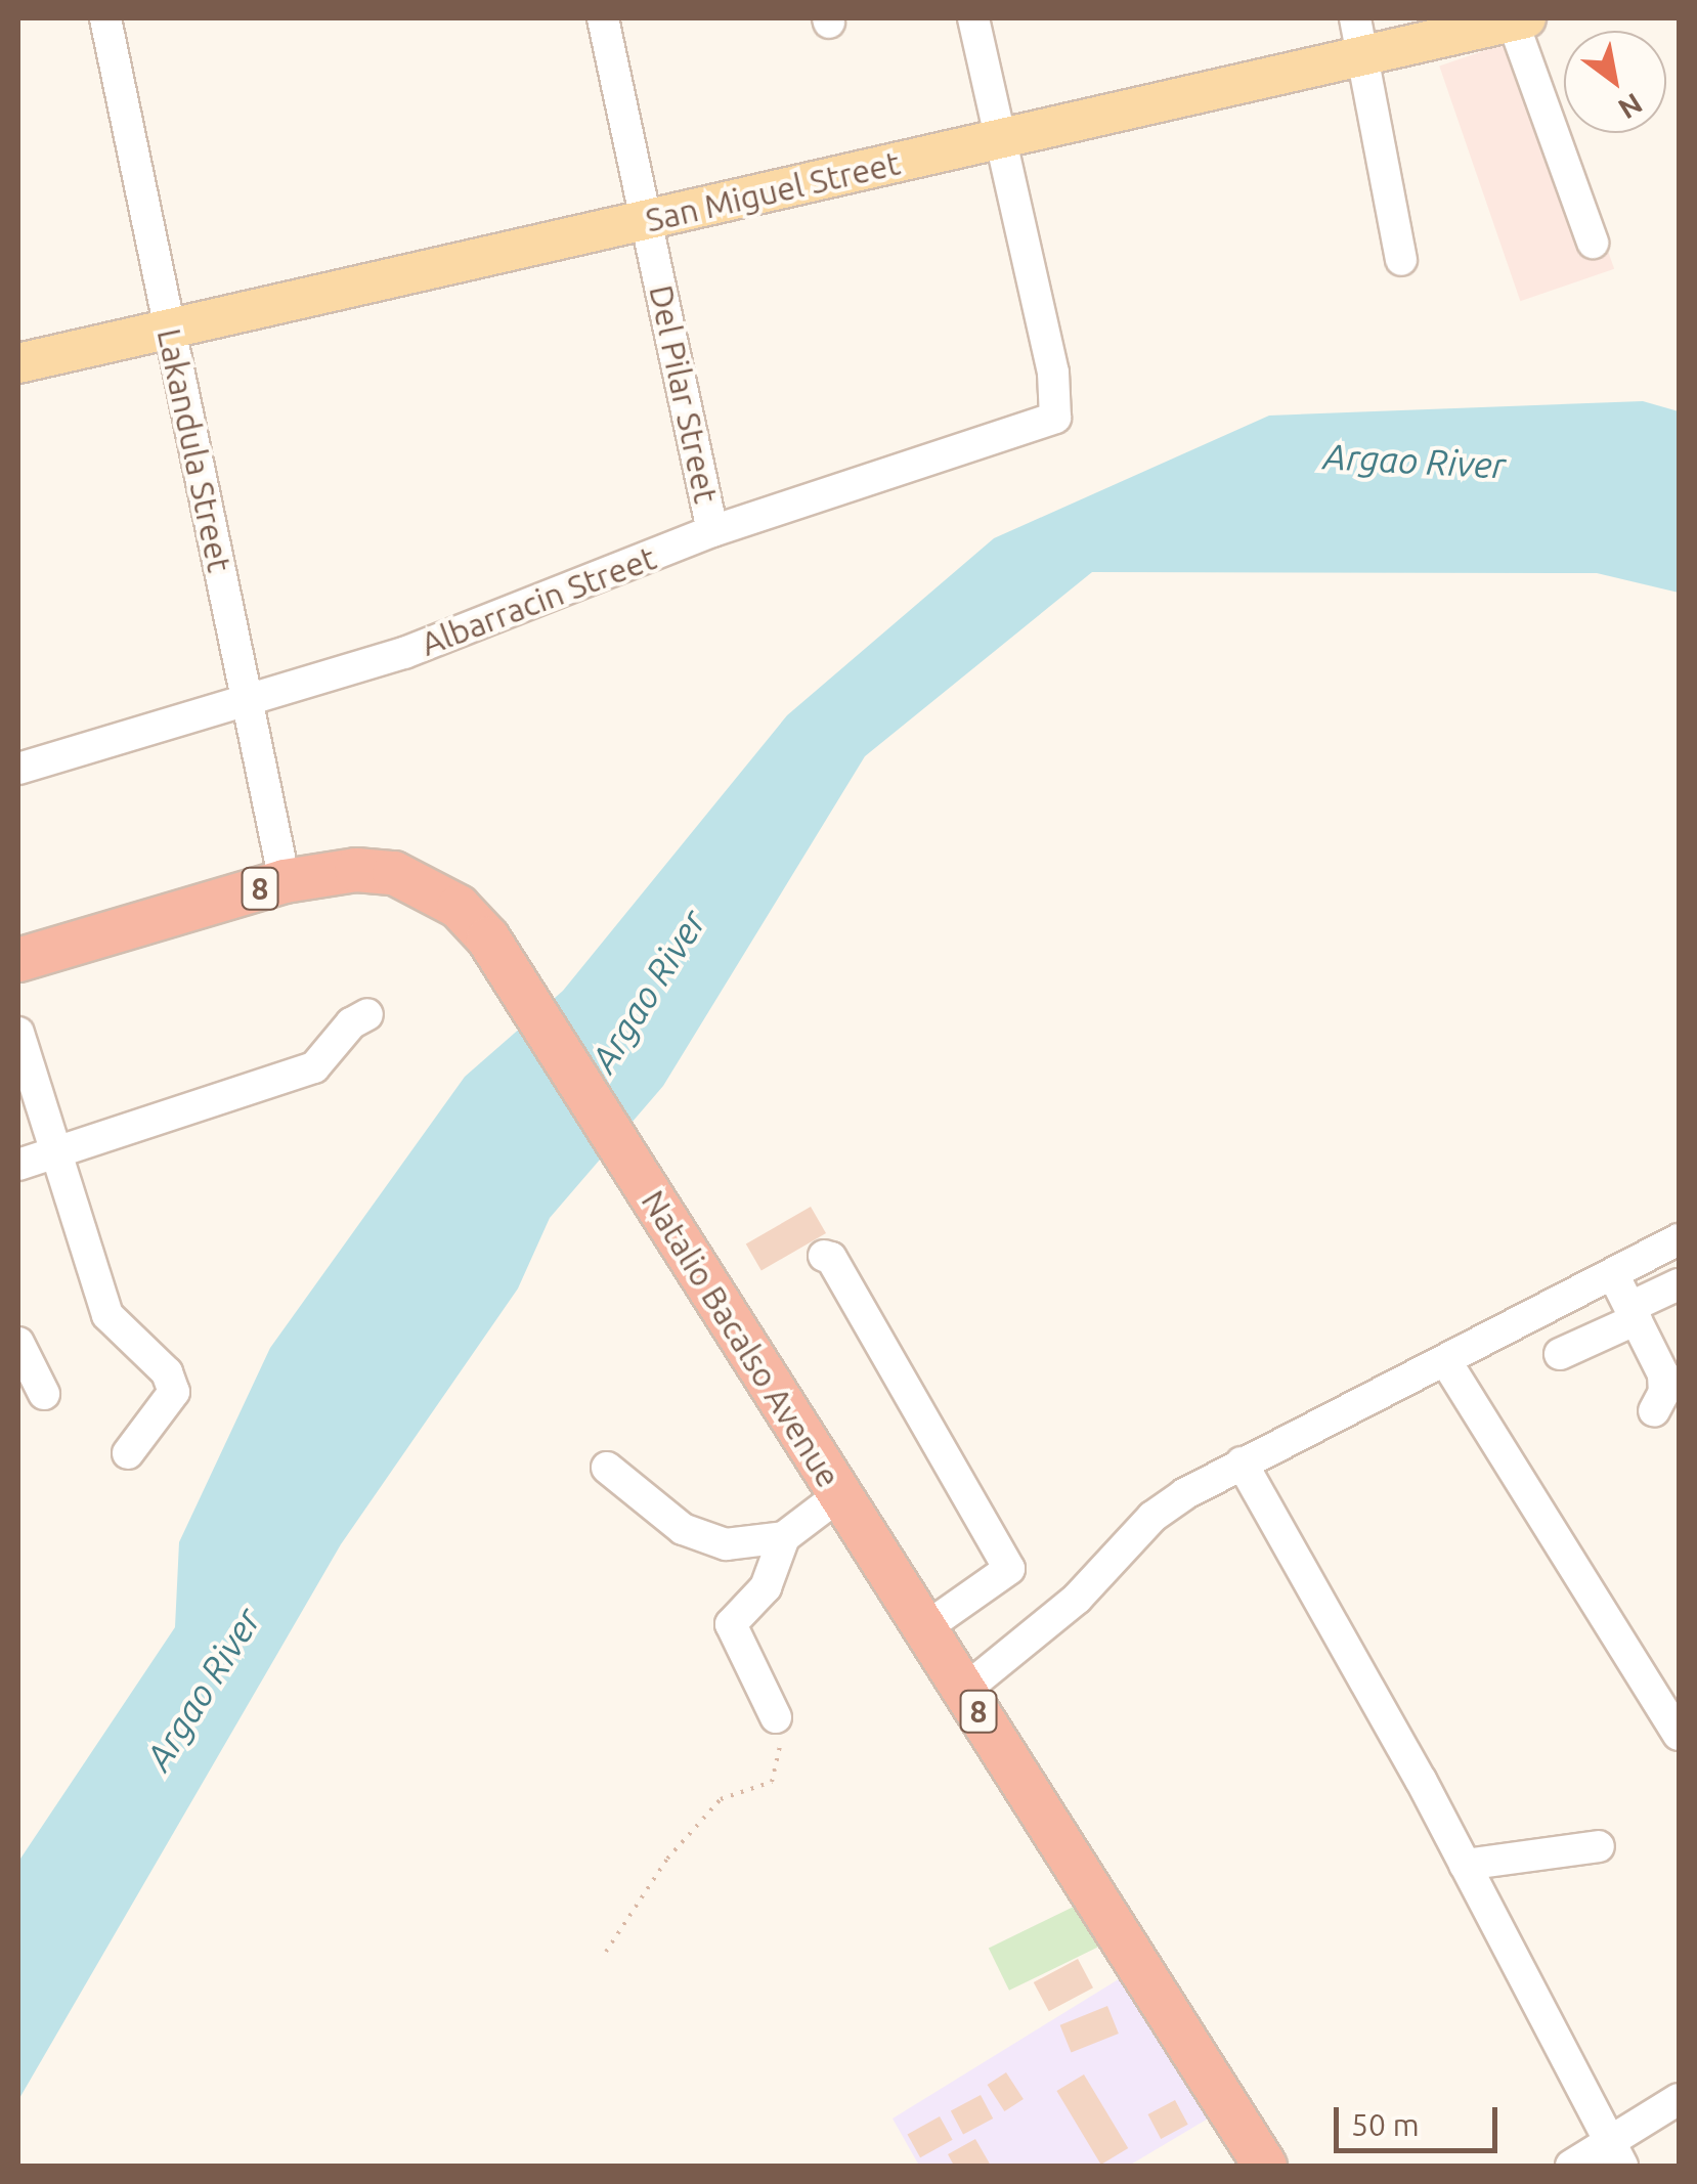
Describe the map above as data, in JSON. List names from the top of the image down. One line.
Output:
{"streets":{"highway":["8","Natalio Bacalso Avenue"],"main road":["San Miguel Street"],"street":["Del Pilar Street","Lakandula Street","Albarracin Street"]},"crossings":[["San Miguel Street","Del Pilar Street"],["San Miguel Street","Lakandula Street"],["San Miguel Street","Albarracin Street"],["Del Pilar Street","Albarracin Street"],["Lakandula Street","Albarracin Street"],["Lakandula Street","Natalio Bacalso Avenue"]],"water":["Argao River"],"scale_bar":"50 m","north":"bottom right"}
